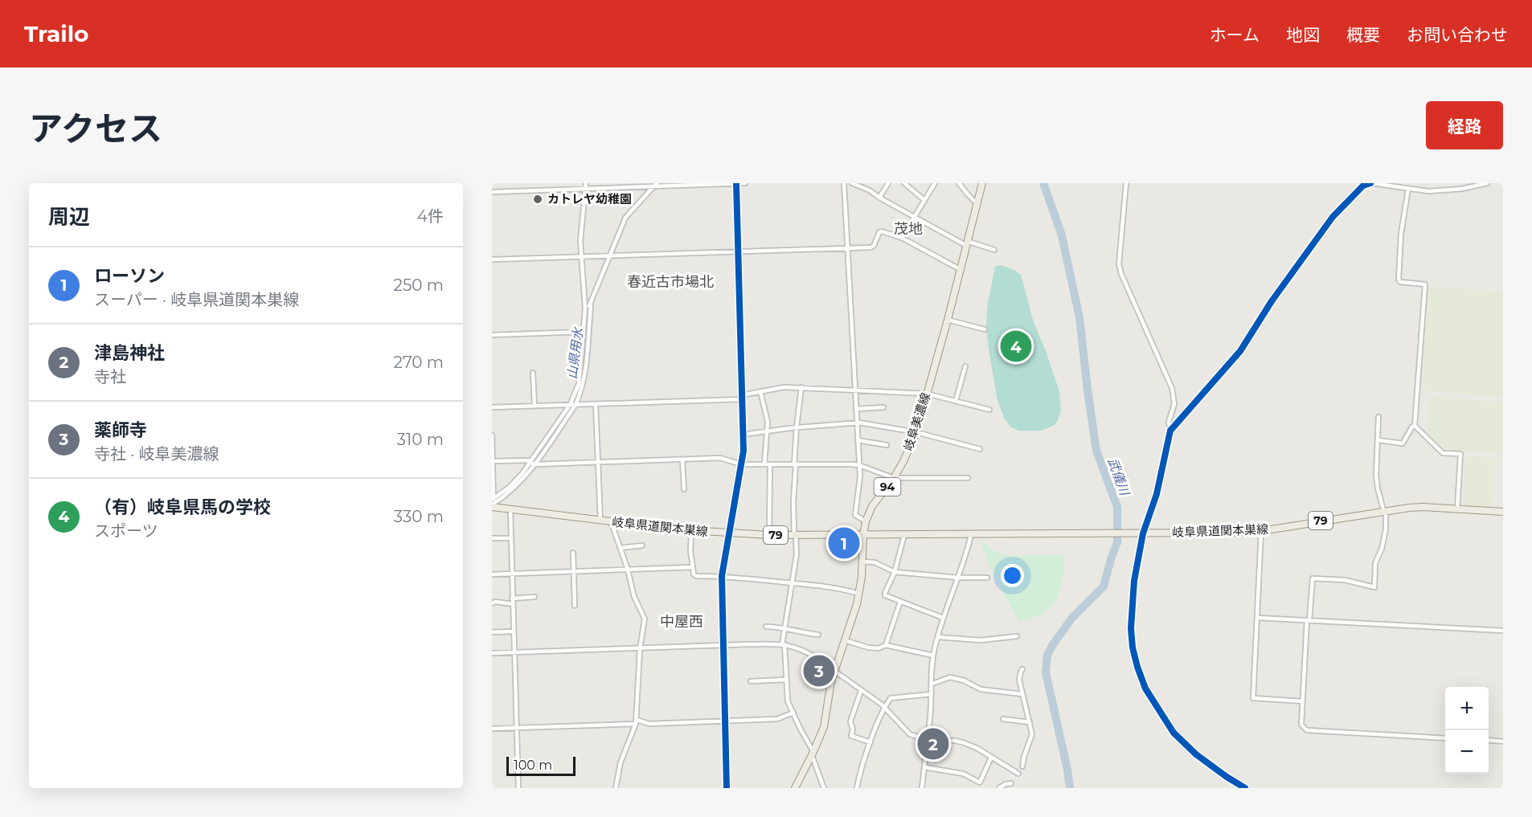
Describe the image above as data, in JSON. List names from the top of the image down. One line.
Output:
{"streets":{"main road":["岐阜美濃線","94","79","岐阜県道関本巣線"]},"crossings":[["岐阜美濃線","岐阜県道関本巣線"]],"districts":["茂地","春近古市場北","中屋西"],"water":["山県用水","武儀川"],"places":["カトレヤ幼稚園"],"scale_bar":"100 m","page":{"header":"Trailo","nav":["ホーム","地図","概要","お問い合わせ"],"title":"アクセス","buttons":"経路","heading":["周辺","4件"],"list":[{"mark":"1","name":"ローソン","note":"スーパー · 岐阜県道関本巣線","value":"250 m"},{"mark":"2","name":"津島神社","note":"寺社","value":"270 m"},{"mark":"3","name":"薬師寺","note":"寺社 · 岐阜美濃線","value":"310 m"},{"mark":"4","name":"（有）岐阜県馬の学校","note":"スポーツ","value":"330 m"}],"pins":["4","1","3","2"],"map_buttons":["+","−"],"scale":"100 m"}}
